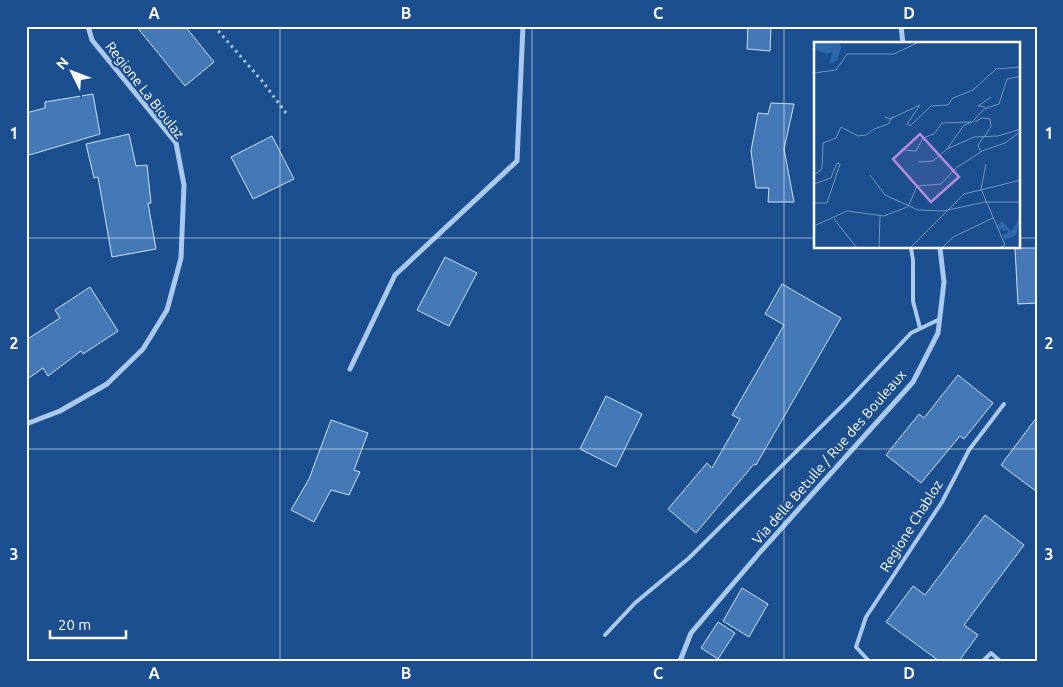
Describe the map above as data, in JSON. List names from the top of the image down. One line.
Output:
{"streets":{"street":["Regione La Bioulaz","Via delle Betulle / Rue des Bouleaux"],"lane":["Regione Chabloz"]},"scale_bar":"20 m","north":"top left","grid":{"columns":["A","B","C","D"],"rows":["1","2","3"]}}
